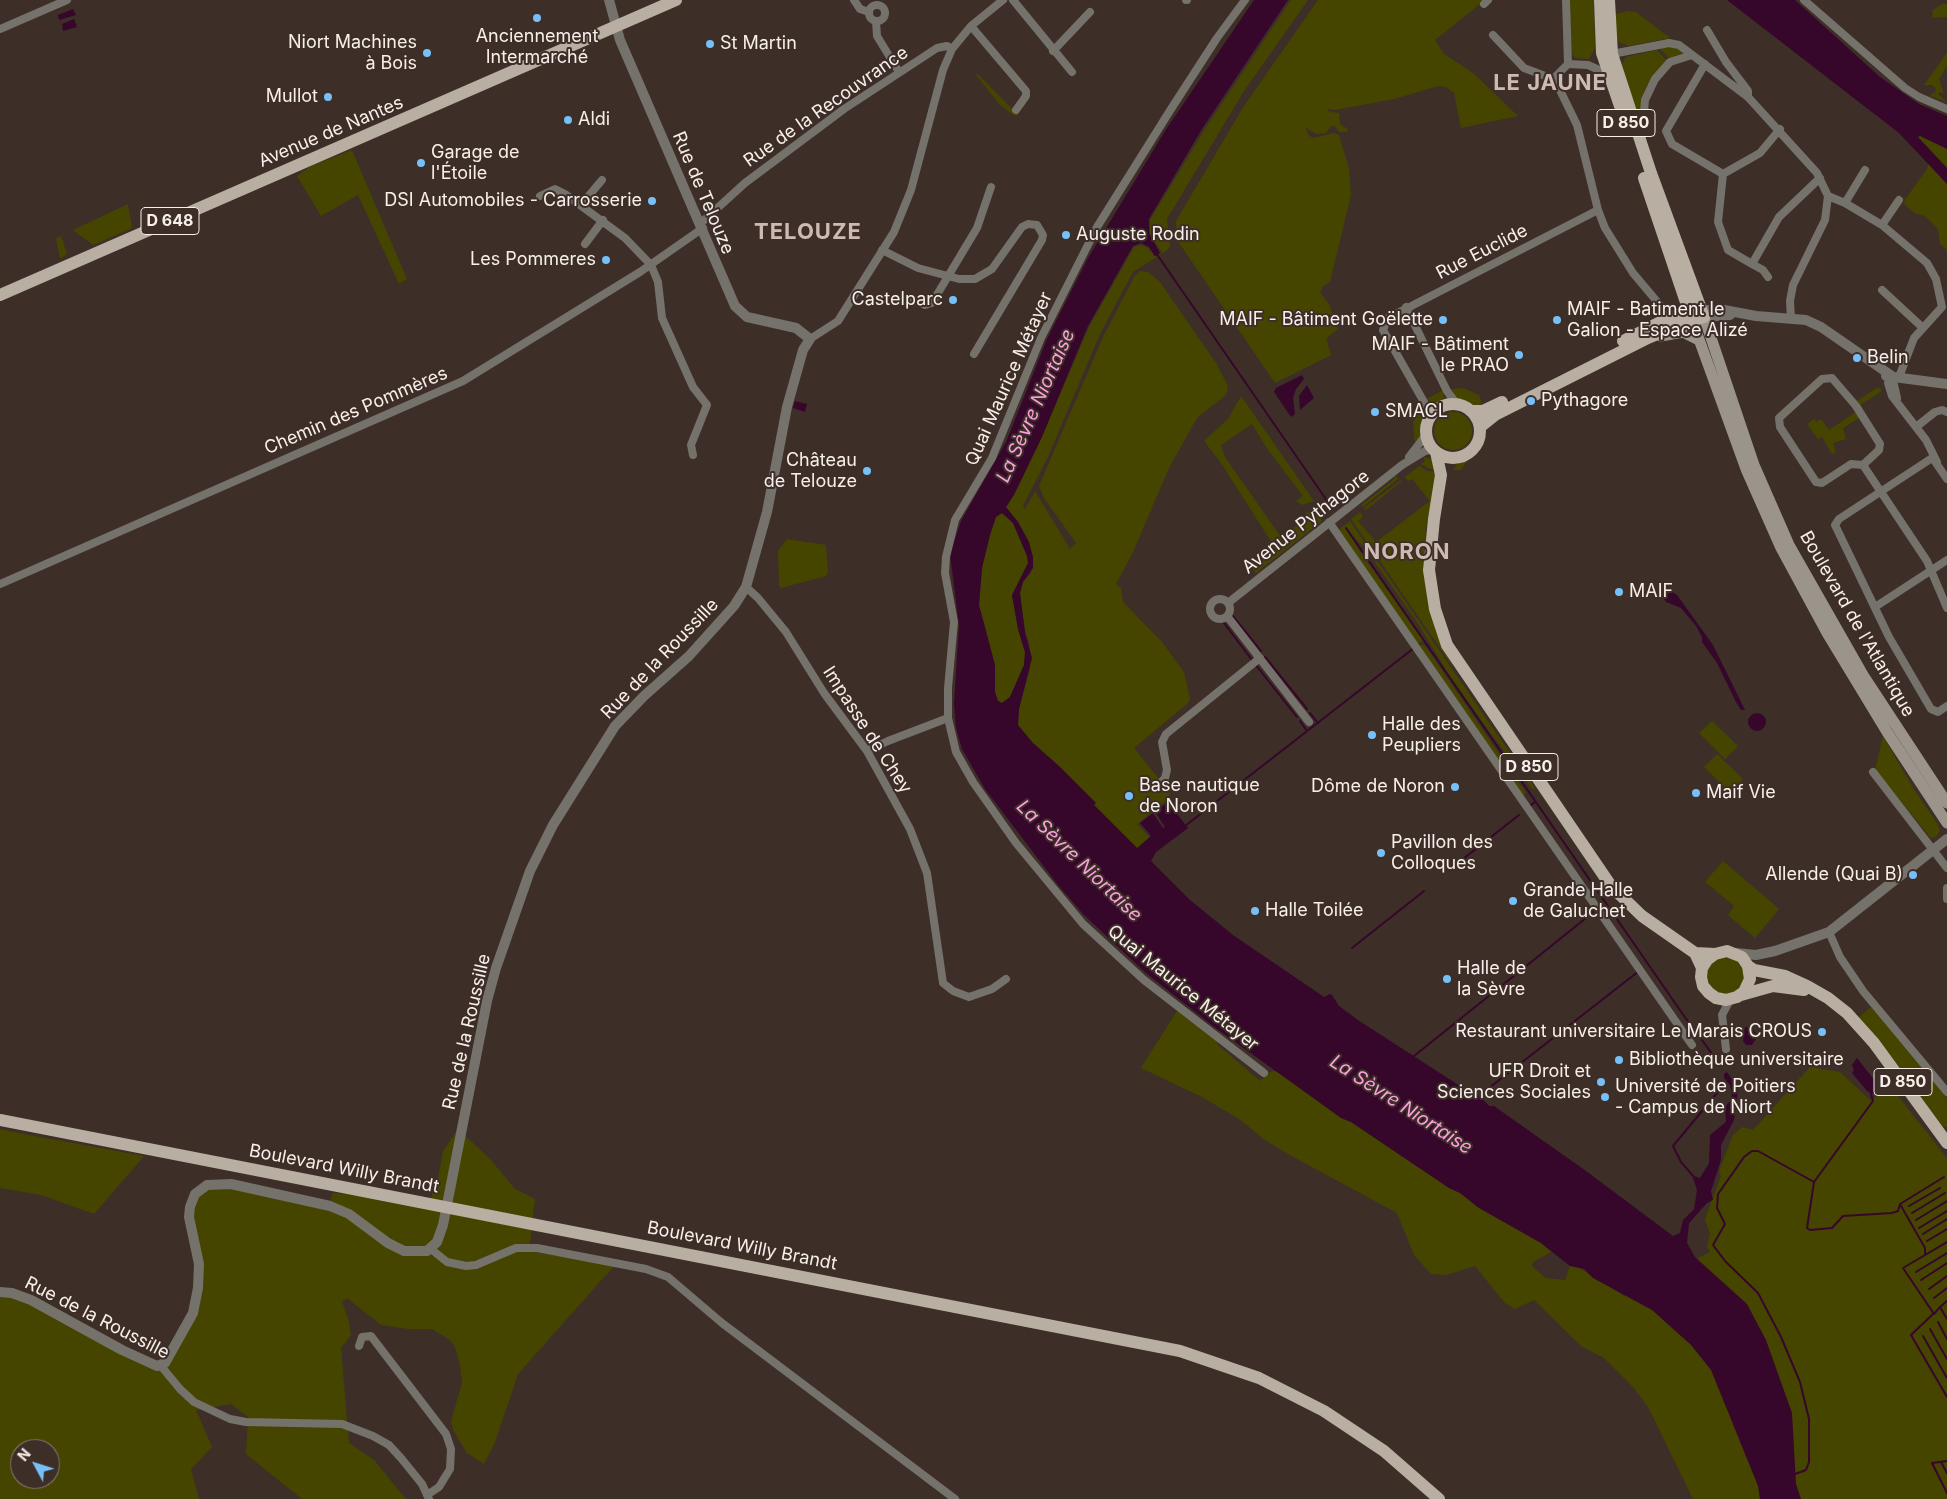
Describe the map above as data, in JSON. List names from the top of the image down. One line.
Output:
{"streets":{"main road":["D 850","Avenue de Nantes","D 648","Boulevard de l'Atlantique","Boulevard Willy Brandt"],"street":["Rue de la Recouvrance","Rue de Telouze","Rue Euclide","Quai Maurice Métayer","Chemin des Pommères","Avenue Pythagore","Rue de la Roussille","Impasse de Chey"]},"crossings":[["Rue de la Recouvrance","Rue de Telouze"],["Rue de la Recouvrance","Chemin des Pommères"],["D 850","Rue Euclide"],["D 850","Avenue Pythagore"],["Avenue de Nantes","Rue de Telouze"],["Rue de Telouze","Chemin des Pommères"],["Rue de Telouze","Rue de la Roussille"],["Rue Euclide","Avenue Pythagore"],["Rue de la Roussille","Impasse de Chey"]],"districts":["LE JAUNE","TELOUZE","NORON"],"water":["La Sèvre Niortaise"],"places":["Anciennement Intermarché","St Martin","Niort Machines à Bois","Mullot","Aldi","Garage de l'Étoile","DSI Automobiles - Carrosserie","Auguste Rodin","Les Pommeres","Castelparc","MAIF - Bâtiment Goëlette","MAIF - Batiment le Galion - Espace Alizé","MAIF - Bâtiment le PRAO","Belin","Pythagore","SMACL","Château de Telouze","MAIF","Halle des Peupliers","Dôme de Noron","Maif Vie","Base nautique de Noron","Pavillon des Colloques","Allende (Quai B)","Grande Halle de Galuchet","Halle Toilée","Halle de la Sèvre","Restaurant universitaire Le Marais CROUS","Bibliothèque universitaire","UFR Droit et Sciences Sociales","Université de Poitiers - Campus de Niort"],"north":"top left"}
